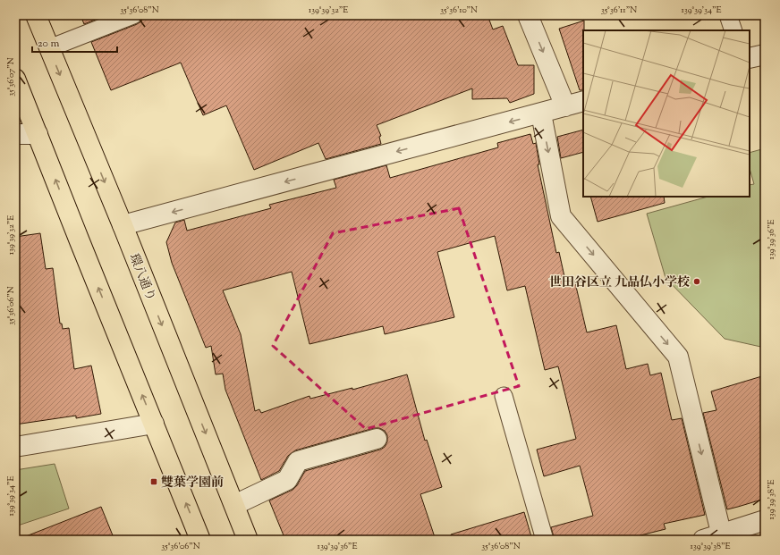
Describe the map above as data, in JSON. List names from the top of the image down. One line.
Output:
{"streets":{"main road":["環八通り"]},"places":{"other":["世田谷区立 九品仏小学校"],"transit":["雙葉学園前"]},"scale_bar":"20 m","coordinates":["35°36'08\"N","139°39'32\"E","35°36'10\"N","35°36'11\"N","139°39'34\"E","35°36'07\"N","139°39'36\"E","35°36'06\"N","139°39'38\"E"]}
